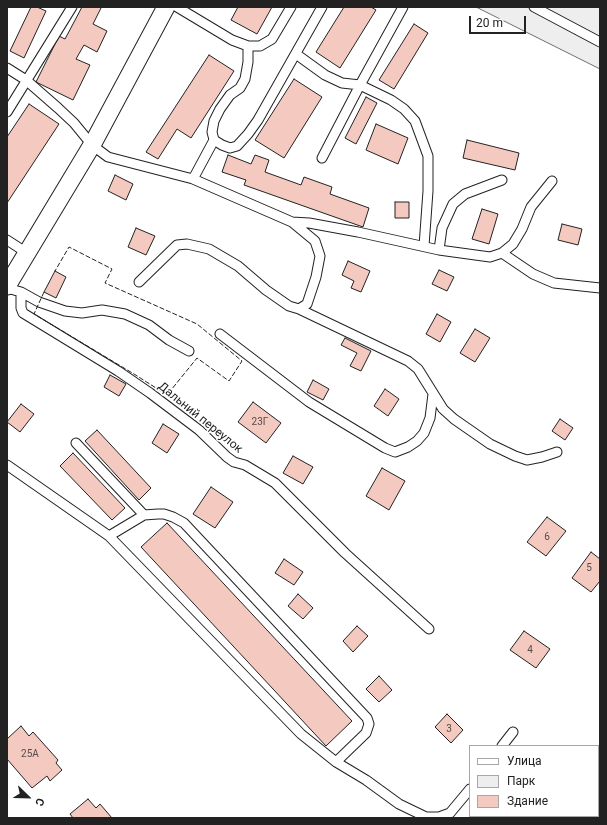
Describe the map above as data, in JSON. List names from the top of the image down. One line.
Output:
{"streets":{"lane":["Дальний переулок"]},"house_numbers":["23Г","6","5","4","3","25А"],"legend":["Улица","Парк","Здание"],"scale_bar":"20 m","north":"bottom right"}
